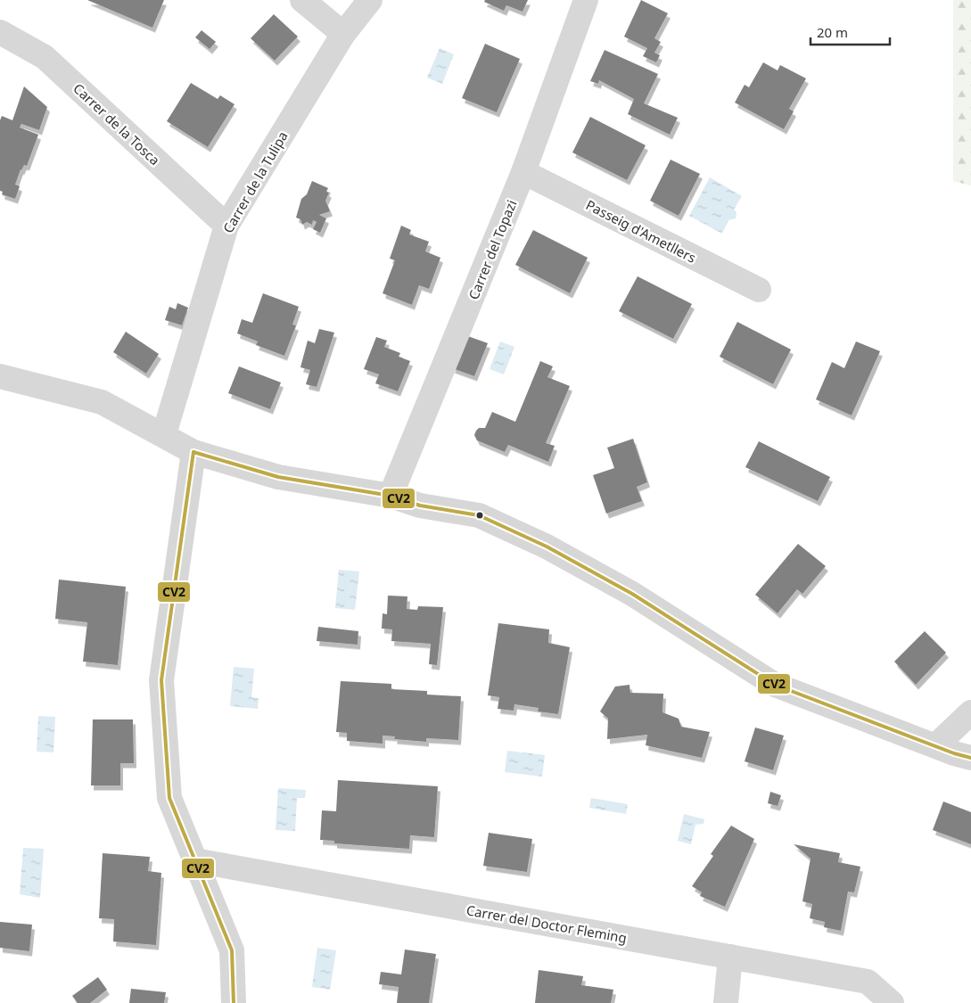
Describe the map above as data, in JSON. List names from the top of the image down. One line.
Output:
{"streets":{"street":["Carrer de la Tosca","Carrer de la Tulipa","Passeig d'Ametllers","Carrer del Topazi","Carrer del Doctor Fleming"]},"crossings":[["Carrer de la Tosca","Carrer de la Tulipa"],["Passeig d'Ametllers","Carrer del Topazi"]],"lines":["transit line CV2"],"scale_bar":"20 m"}
